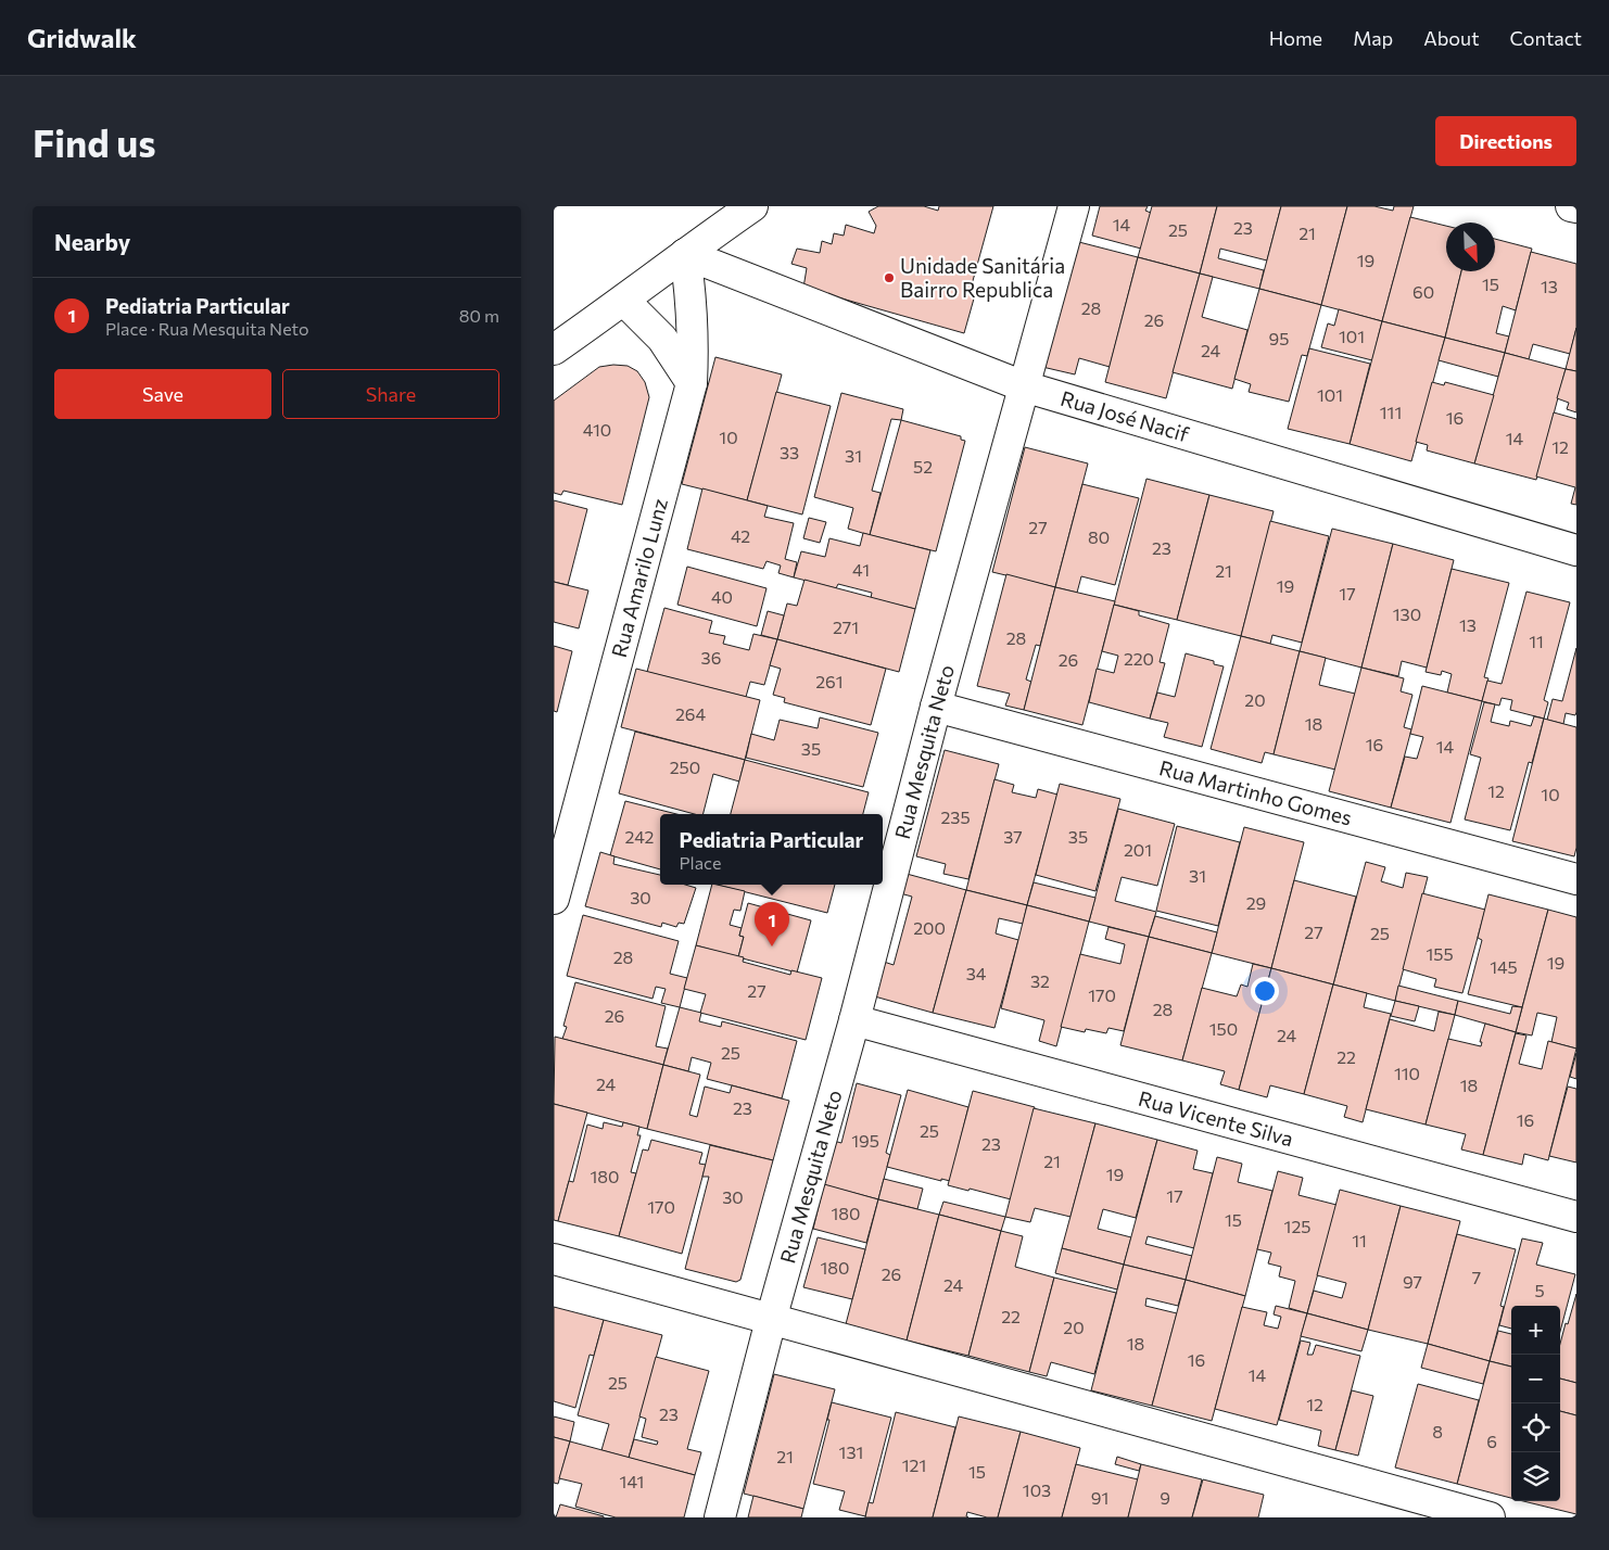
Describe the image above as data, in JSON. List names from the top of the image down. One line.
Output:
{"streets":{"street":["Rua José Nacif","Rua Amarilo Lunz","Rua Mesquita Neto","Rua Martinho Gomes","Rua Vicente Silva"]},"crossings":[["Rua José Nacif","Rua Amarilo Lunz"],["Rua José Nacif","Rua Mesquita Neto"],["Rua Mesquita Neto","Rua Martinho Gomes"],["Rua Mesquita Neto","Rua Vicente Silva"]],"places":["Unidade Sanitária Bairro Republica"],"house_numbers":["14","23","25","21","19","15","13","60","28","26","101","95","24","101","111","16","410","10","14","12","33","31","52","27","42","80","23","41","21","19","17","40","130","13","271","28","11","36","220","26","261","20","264","18","16","14","35","250","12","10","235","242","37","35","201","31","30","29","200","27","25","155","28","19","145","34","32","27","170","28","26","150","24","25","22","110","24","18","23","16","25","195","23","21","19","180","17","30","170","180","15","125","11","180","26","7","97","24","5","22","20","18","16","14","25","12","23","8","6","131","21","121","15","141","103","91","9"],"north":"bottom right","page":{"header":"Gridwalk","nav":["Home","Map","About","Contact"],"buttons":["Directions",["Save","Share"]],"title":"Find us","heading":"Nearby","list":[{"mark":"1","name":"Pediatria Particular","note":"Place · Rua Mesquita Neto","value":"80 m"}],"popup":["Pediatria Particular","Place"],"pins":"1","map_buttons":["+","−"]}}
